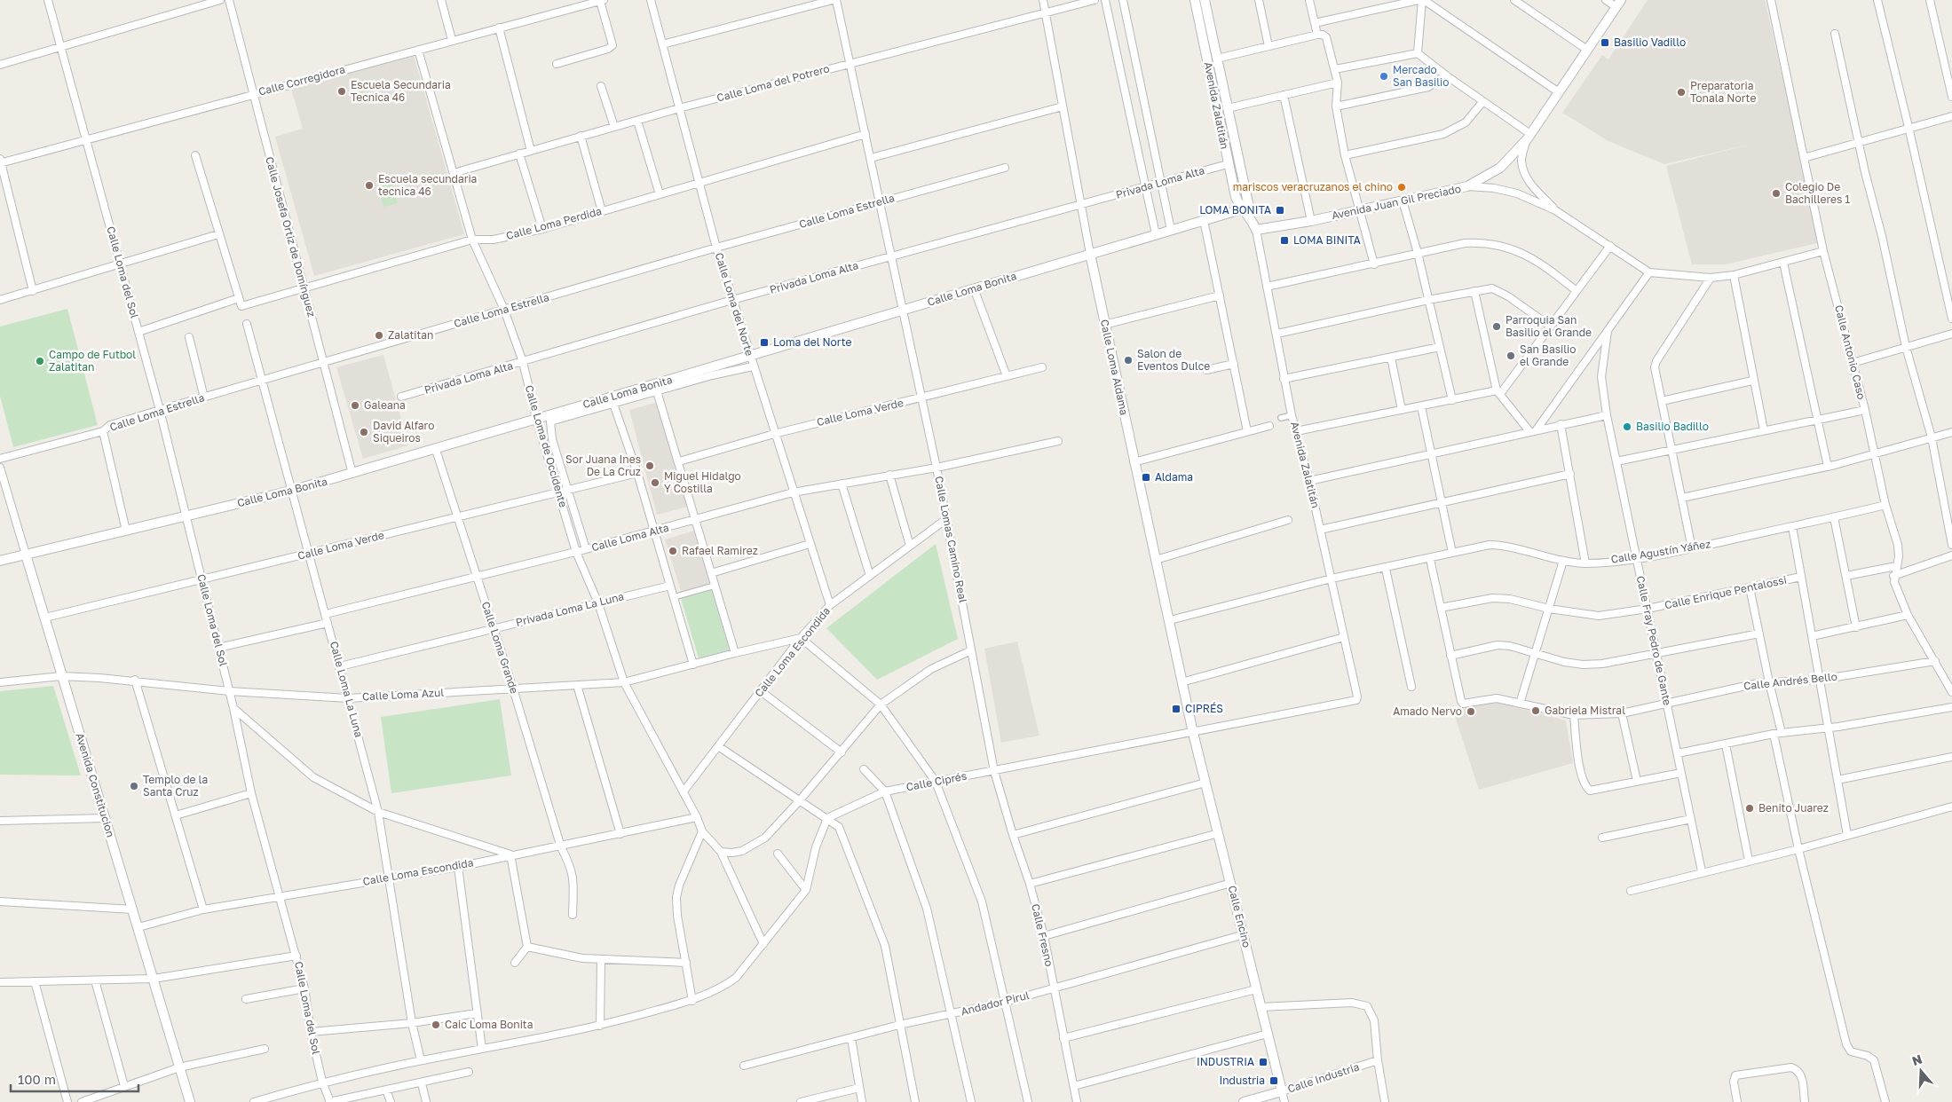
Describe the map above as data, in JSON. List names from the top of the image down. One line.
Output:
{"streets":{"street":["Calle Corregidora","Calle Loma del Potrero","Avenida Zalatitán","Privada Loma Alta","Avenida Juan Gil Preciado","Calle Loma Estrella","Calle Loma Perdida","Calle Josefa Ortiz de Domínguez","Calle Loma del Sol","Calle Loma Bonita","Calle Loma del Norte","Calle Antonio Caso","Calle Loma Aldama","Calle Loma Verde","Calle Loma de Occidente","Calle Loma Alta","Calle Lomas Camino Real","Calle Agustín Yáñez","Calle Enrique Pentalossi","Privada Loma La Luna","Calle Fray Pedro de Gante","Calle Loma Grande","Calle Loma Escondida","Calle Andrés Bello","Calle Loma La Luna","Calle Loma Azul","Calle Ciprés","Avenida Constitucion","Calle Encino","Calle Fresno","Andador Pirul","Calle Industria"]},"crossings":[["Calle Corregidora","Calle Josefa Ortiz de Domínguez"],["Calle Corregidora","Calle Loma del Sol"],["Calle Corregidora","Calle Loma de Occidente"],["Calle Loma del Potrero","Calle Loma del Norte"],["Calle Loma del Potrero","Calle Loma Aldama"],["Calle Loma del Potrero","Calle Loma de Occidente"],["Calle Loma del Potrero","Calle Lomas Camino Real"],["Avenida Zalatitán","Privada Loma Alta"],["Avenida Zalatitán","Avenida Juan Gil Preciado"],["Avenida Zalatitán","Calle Loma Bonita"],["Avenida Zalatitán","Calle Agustín Yáñez"],["Avenida Zalatitán","Calle Ciprés"],["Privada Loma Alta","Calle Loma del Norte"],["Privada Loma Alta","Calle Loma Aldama"],["Privada Loma Alta","Calle Loma de Occidente"],["Privada Loma Alta","Calle Lomas Camino Real"],["Calle Loma Estrella","Calle Josefa Ortiz de Domínguez"],["Calle Loma Estrella","Calle Loma del Sol"],["Calle Loma Estrella","Calle Loma del Norte"],["Calle Loma Estrella","Calle Loma de Occidente"],["Calle Loma Estrella","Calle Lomas Camino Real"],["Calle Loma Estrella","Calle Loma La Luna"],["Calle Loma Perdida","Calle Josefa Ortiz de Domínguez"],["Calle Loma Perdida","Calle Loma del Norte"],["Calle Loma Perdida","Calle Loma de Occidente"],["Calle Loma Perdida","Calle Lomas Camino Real"],["Calle Josefa Ortiz de Domínguez","Calle Loma Bonita"],["Calle Loma del Sol","Calle Loma Bonita"],["Calle Loma del Sol","Calle Loma Verde"],["Calle Loma del Sol","Calle Loma Escondida"],["Calle Loma del Sol","Calle Loma Azul"],["Calle Loma Bonita","Calle Loma del Norte"],["Calle Loma Bonita","Calle Loma Aldama"],["Calle Loma Bonita","Calle Loma de Occidente"],["Calle Loma Bonita","Calle Lomas Camino Real"],["Calle Loma Bonita","Calle Loma Grande"],["Calle Loma Bonita","Calle Loma La Luna"],["Calle Loma Bonita","Avenida Constitucion"],["Calle Loma del Norte","Calle Loma Verde"],["Calle Loma del Norte","Calle Loma Alta"],["Calle Loma del Norte","Calle Loma Escondida"],["Calle Antonio Caso","Calle Agustín Yáñez"],["Calle Antonio Caso","Calle Andrés Bello"],["Calle Loma Aldama","Calle Agustín Yáñez"],["Calle Loma Aldama","Calle Ciprés"],["Calle Loma Aldama","Calle Encino"],["Calle Loma Verde","Calle Loma de Occidente"],["Calle Loma Verde","Calle Lomas Camino Real"],["Calle Loma Verde","Calle Loma Grande"],["Calle Loma Verde","Calle Loma La Luna"],["Calle Loma Verde","Avenida Constitucion"],["Calle Loma de Occidente","Calle Loma Alta"],["Calle Loma de Occidente","Privada Loma La Luna"],["Calle Loma de Occidente","Calle Loma Escondida"],["Calle Loma de Occidente","Calle Loma Azul"],["Calle Loma Alta","Calle Lomas Camino Real"],["Calle Loma Alta","Calle Loma Grande"],["Calle Loma Alta","Calle Loma La Luna"],["Calle Lomas Camino Real","Calle Loma Escondida"],["Calle Lomas Camino Real","Calle Ciprés"],["Calle Lomas Camino Real","Calle Fresno"],["Calle Agustín Yáñez","Calle Fray Pedro de Gante"],["Calle Enrique Pentalossi","Calle Fray Pedro de Gante"],["Privada Loma La Luna","Calle Loma Grande"],["Privada Loma La Luna","Calle Loma La Luna"],["Calle Fray Pedro de Gante","Calle Andrés Bello"],["Calle Loma Grande","Calle Loma Escondida"],["Calle Loma Grande","Calle Loma Azul"],["Calle Loma Escondida","Calle Loma La Luna"],["Calle Loma Escondida","Calle Loma Azul"],["Calle Loma Escondida","Avenida Constitucion"],["Calle Loma La Luna","Calle Loma Azul"],["Calle Loma Azul","Avenida Constitucion"],["Calle Ciprés","Calle Encino"],["Calle Ciprés","Calle Fresno"],["Calle Encino","Andador Pirul"],["Calle Encino","Calle Industria"],["Calle Fresno","Andador Pirul"]],"places":{"transit":["Basilio Vadillo","LOMA BONITA","LOMA BINITA","Loma del Norte","Aldama","CIPRÉS","INDUSTRIA","Industria"],"other":["Mercado San Basilio","Escuela Secundaria Tecnica 46","Preparatoria Tonala Norte","Escuela secundaria tecnica 46","mariscos veracruzanos el chino","Colegio De Bachilleres 1","Parroquia San Basilio el Grande","Zalatitan","San Basilio el Grande","Salon de Eventos Dulce","Campo de Futbol Zalatitan","Galeana","Basilio Badillo","David Alfaro Siqueiros","Sor Juana Ines De La Cruz","Miguel Hidalgo Y Costilla","Rafael Ramirez","Gabriela Mistral","Amado Nervo","Templo de la Santa Cruz","Benito Juarez","Caic Loma Bonita"]},"scale_bar":"100 m","north":"top"}
